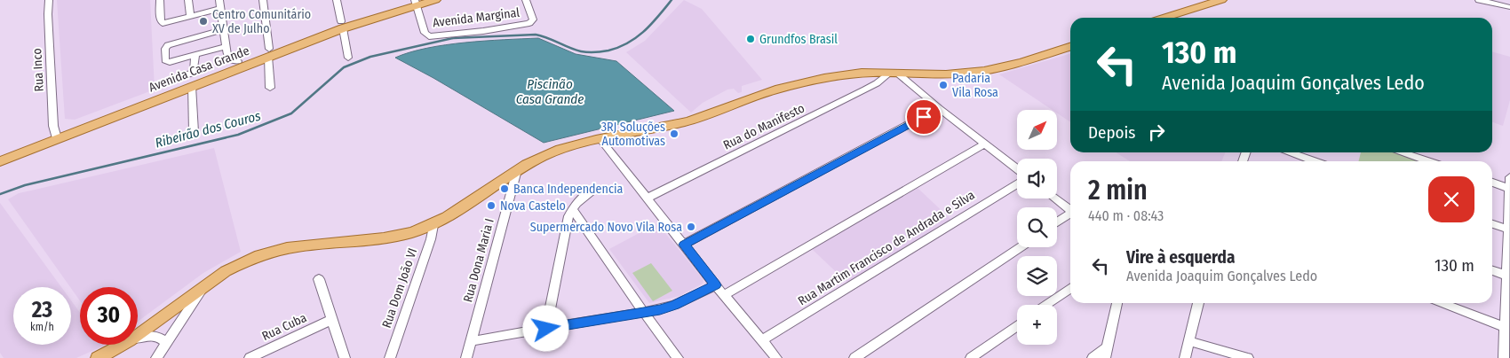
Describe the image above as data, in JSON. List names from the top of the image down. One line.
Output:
{"streets":{"main road":["Avenida Casa Grande"],"street":["Avenida Marginal","Rua Inco","Rua do Manifesto","Rua Martim Francisco de Andrada e Silva","Rua Dona Maria I","Rua Dom João VI","Rua Cuba"]},"crossings":[["Avenida Marginal","Avenida Casa Grande"],["Avenida Casa Grande","Rua Inco"]],"water":["Piscinão Casa Grande","Ribeirão dos Couros"],"places":["Centro Comunitário XV de Julho","Grundfos Brasil","Padaria Vila Rosa","3RJ Soluções Automotivas","Banca Independencia","Nova Castelo","Supermercado Novo Vila Rosa"],"north":"top right","page":{"turn":["130 m","Avenida Joaquim Gonçalves Ledo"],"map_buttons":"+","then":"Depois","heading":["2 min","440 m · 08:43"],"list":[{"name":"Vire à esquerda","note":"Avenida Joaquim Gonçalves Ledo","value":"130 m"}],"speed":"23 km/h","limit":"30"}}
